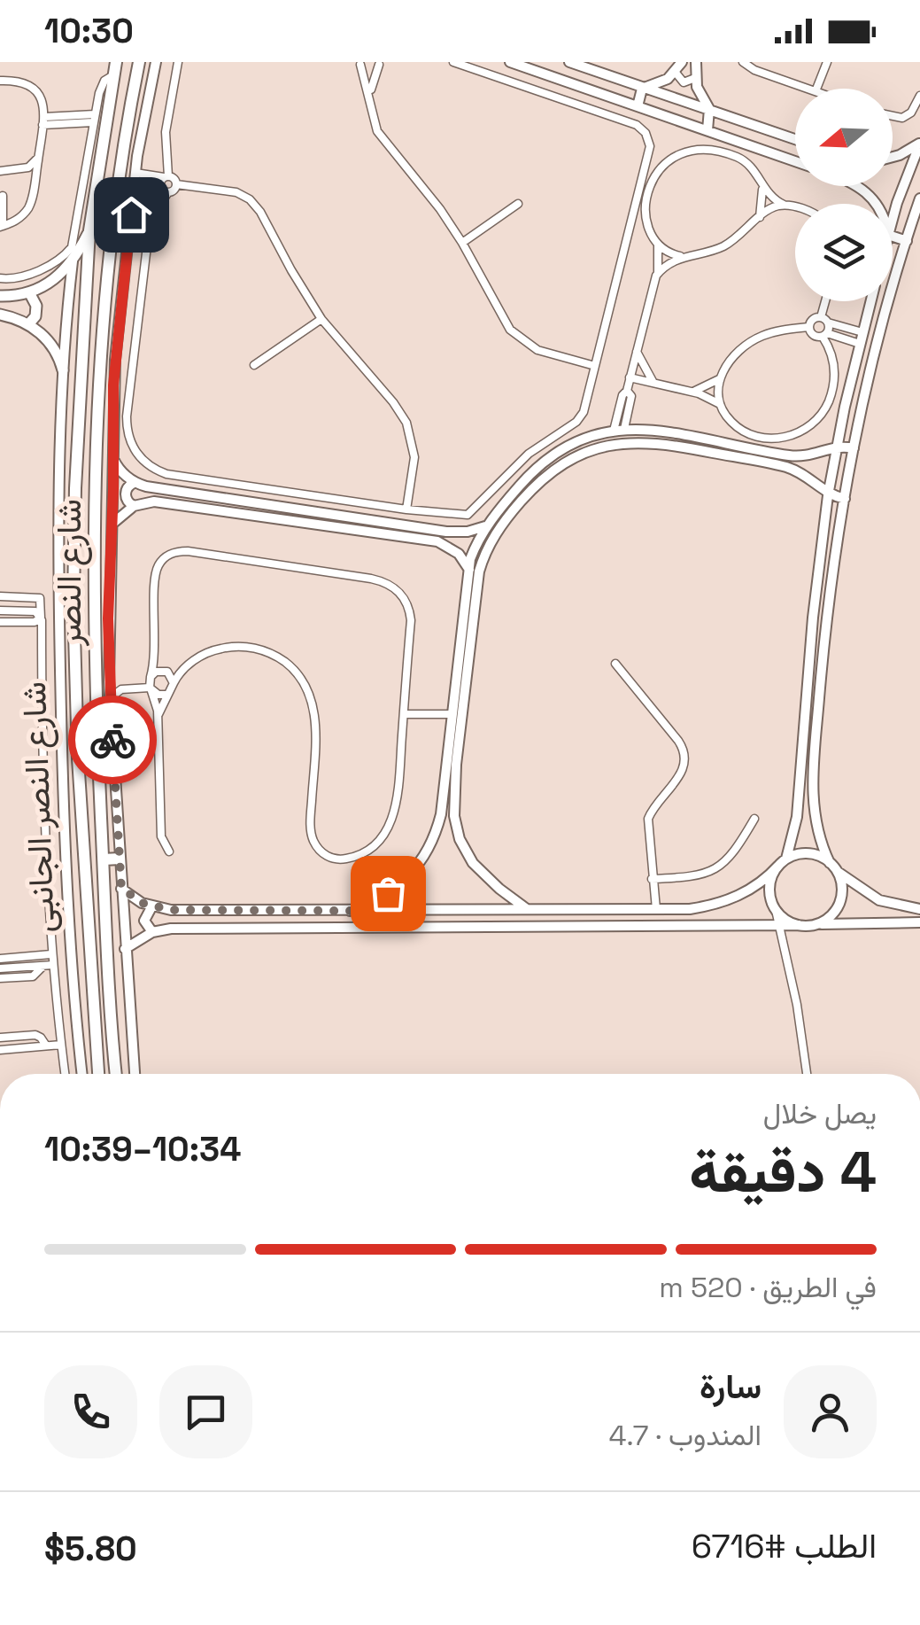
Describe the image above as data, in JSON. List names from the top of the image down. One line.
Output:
{"streets":{"main road":["شارع النصر"],"street":["شارع النصر الجانبى"]},"north":"left","page":{"status":"10:30","heading":["4 دقيقة","يصل خلال","10:34–10:39"],"panel":["سارة","المندوب · 4.7","الطلب #6716","$5.80"],"bar":"في الطريق · 520 m"}}
